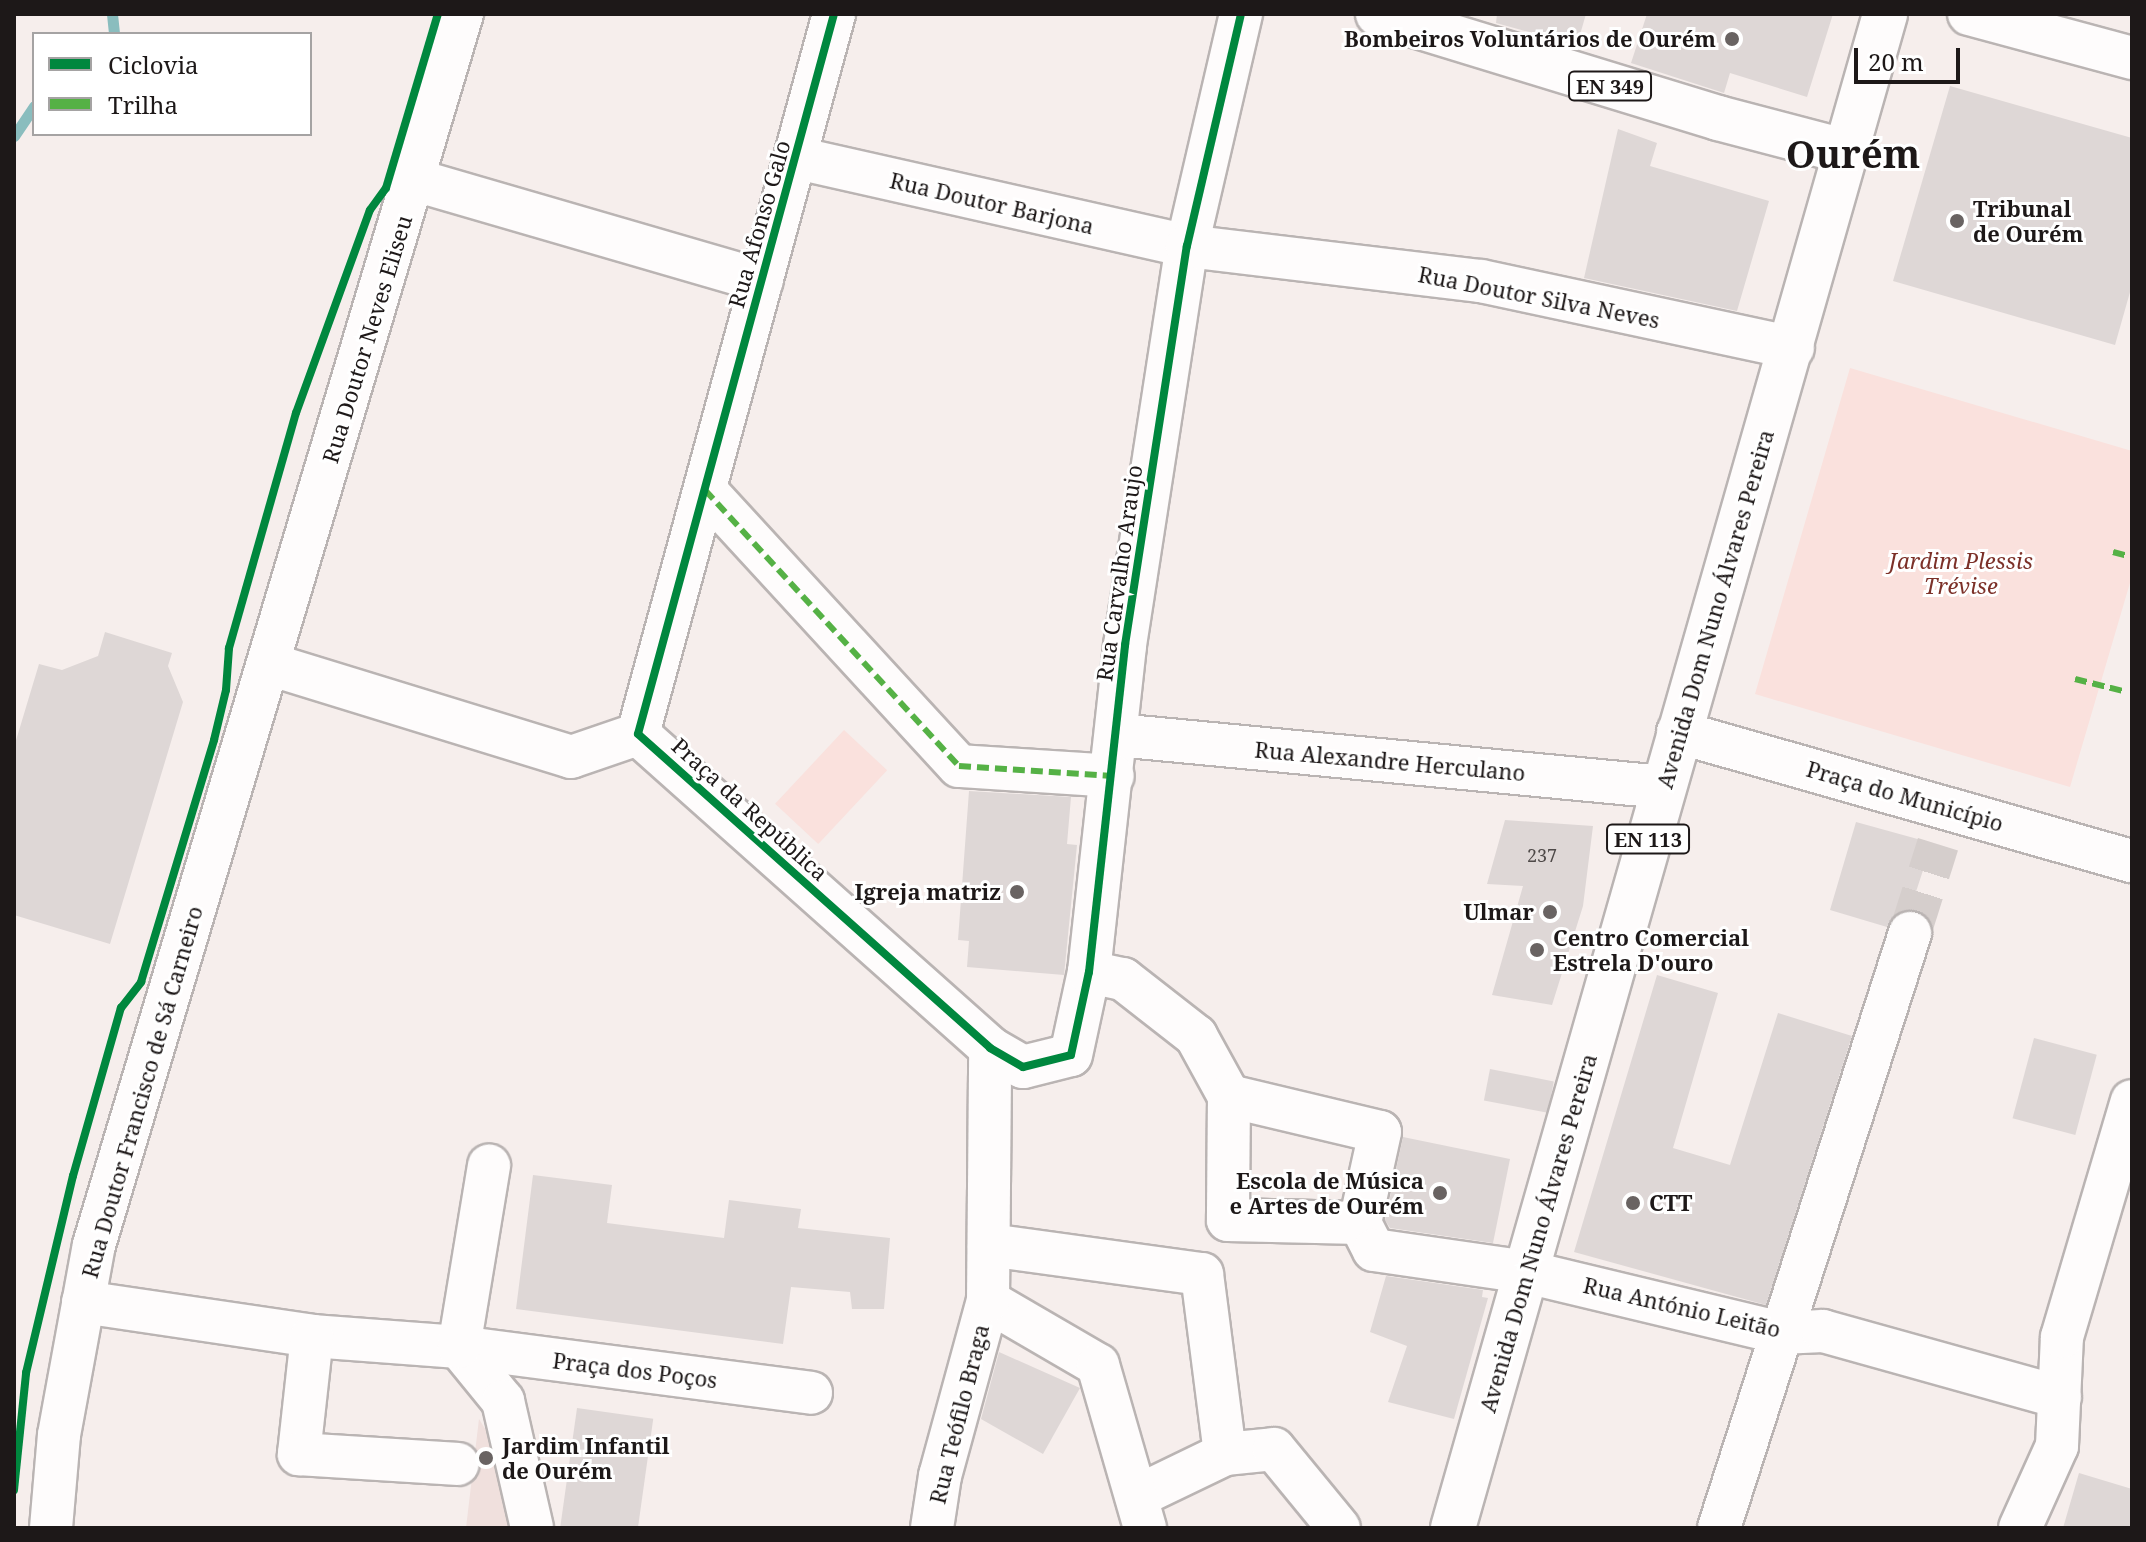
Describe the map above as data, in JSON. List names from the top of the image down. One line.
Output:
{"streets":{"main road":["EN 349","Avenida Dom Nuno Álvares Pereira","EN 113"],"street":["Rua Doutor Barjona","Rua Afonso Galo","Rua Doutor Silva Neves","Rua Doutor Neves Eliseu","Rua Carvalho Araujo","Rua Alexandre Herculano","Praça do Município","Praça da República","Rua Doutor Francisco de Sá Carneiro","Rua António Leitão","Praça dos Poços","Rua Teófilo Braga"]},"crossings":[["EN 349","Avenida Dom Nuno Álvares Pereira"],["Rua Doutor Barjona","Rua Afonso Galo"],["Rua Doutor Barjona","Rua Doutor Silva Neves"],["Rua Doutor Barjona","Rua Carvalho Araujo"],["Rua Doutor Silva Neves","Rua Carvalho Araujo"],["Rua Doutor Silva Neves","Avenida Dom Nuno Álvares Pereira"],["Rua Doutor Neves Eliseu","Rua Doutor Francisco de Sá Carneiro"],["Rua Carvalho Araujo","Rua Alexandre Herculano"],["Rua Carvalho Araujo","Praça da República"],["Rua Carvalho Araujo","Rua Teófilo Braga"],["Avenida Dom Nuno Álvares Pereira","Rua Alexandre Herculano"],["Avenida Dom Nuno Álvares Pereira","Praça do Município"],["Avenida Dom Nuno Álvares Pereira","Rua António Leitão"],["Praça da República","Rua Teófilo Braga"],["Rua Doutor Francisco de Sá Carneiro","Praça dos Poços"]],"districts":["Ourém"],"parks":["Jardim Plessis Trévise"],"places":["Bombeiros Voluntários de Ourém","Tribunal de Ourém","Igreja matriz","Ulmar","Centro Comercial Estrela D'ouro","Escola de Música e Artes de Ourém","CTT","Jardim Infantil de Ourém"],"house_numbers":["237"],"legend":["Ciclovia","Trilha"],"scale_bar":"20 m"}
